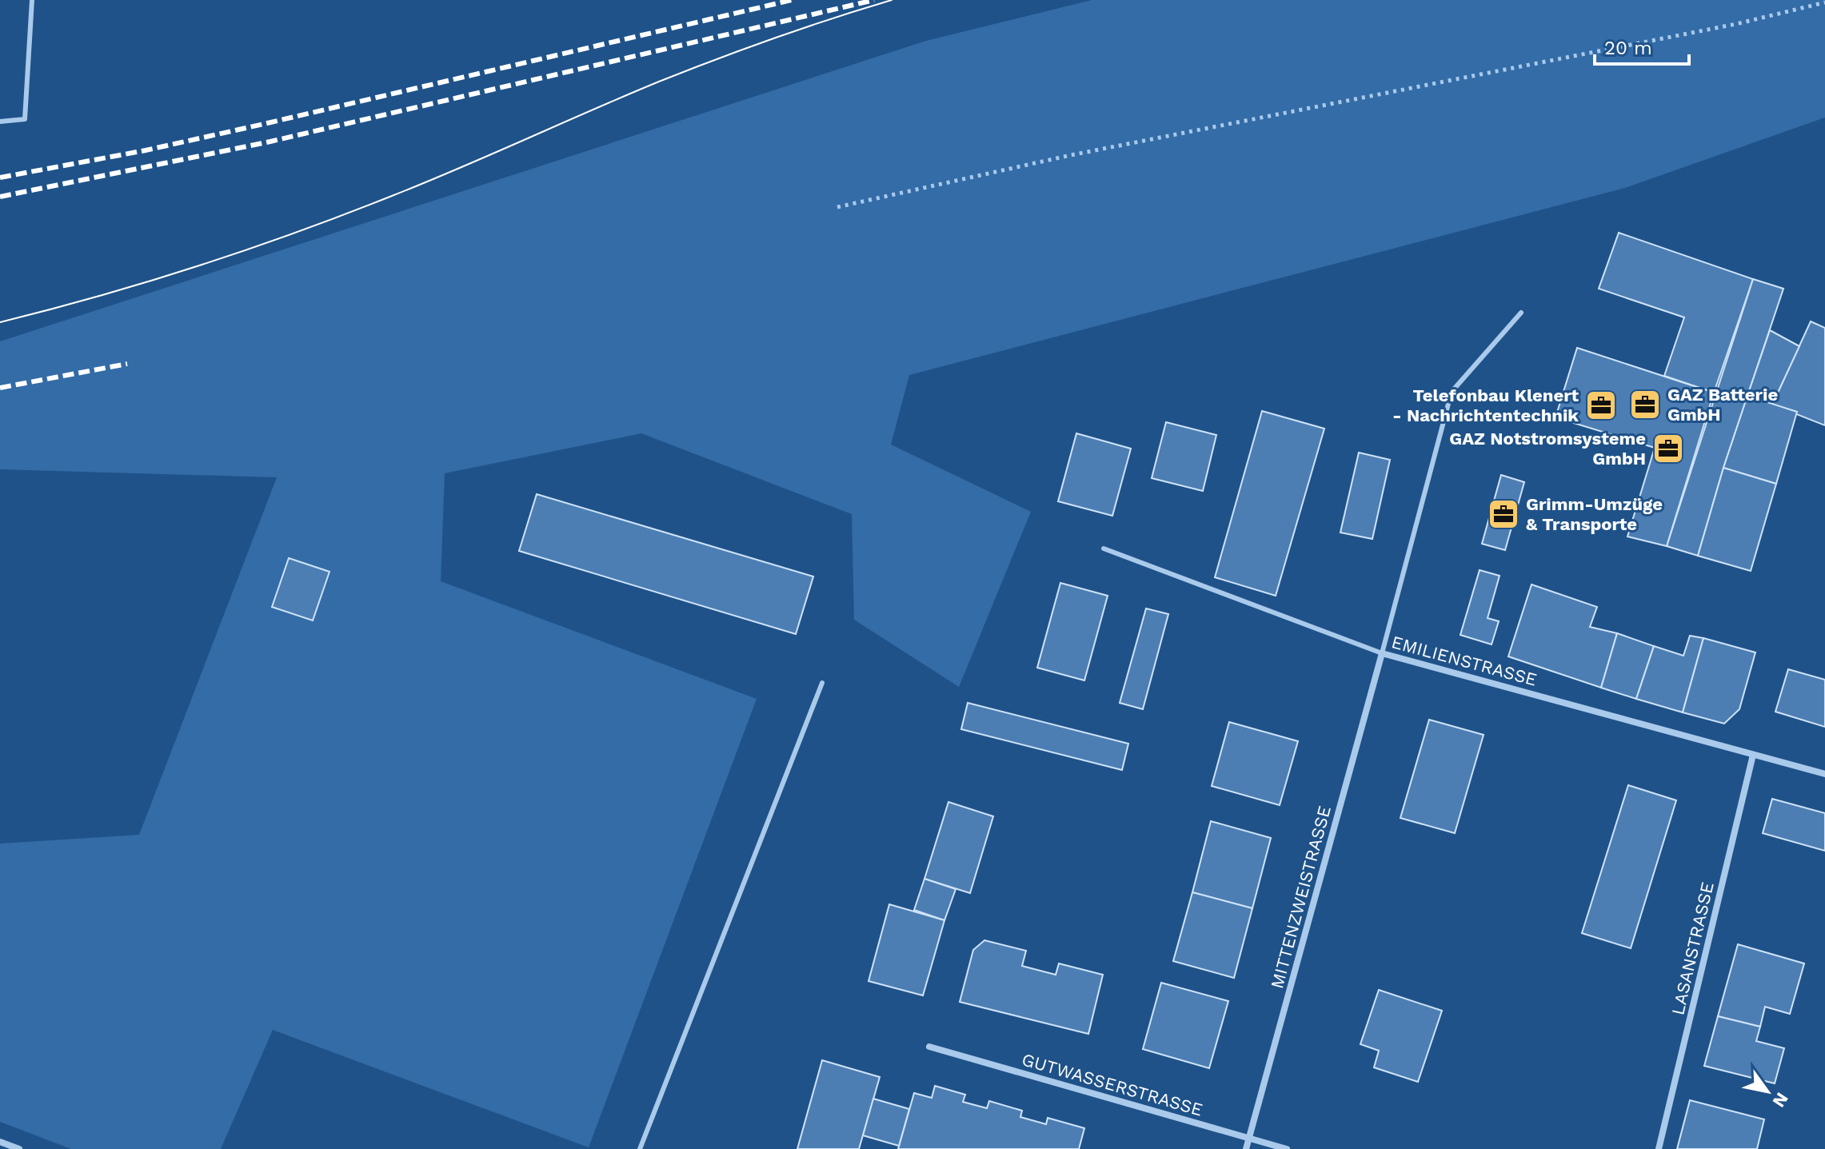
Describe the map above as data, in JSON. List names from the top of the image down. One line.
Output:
{"streets":{"street":["EMILIENSTRASSE","MITTENZWEISTRASSE","LASANSTRASSE","GUTWASSERSTRASSE"]},"crossings":[["EMILIENSTRASSE","MITTENZWEISTRASSE"],["EMILIENSTRASSE","LASANSTRASSE"],["MITTENZWEISTRASSE","GUTWASSERSTRASSE"]],"places":{"office":["GAZ Batterie GmbH","Telefonbau Klenert - Nachrichtentechnik","GAZ Notstromsysteme GmbH","Grimm-Umzüge & Transporte"]},"scale_bar":"20 m","north":"bottom right"}
